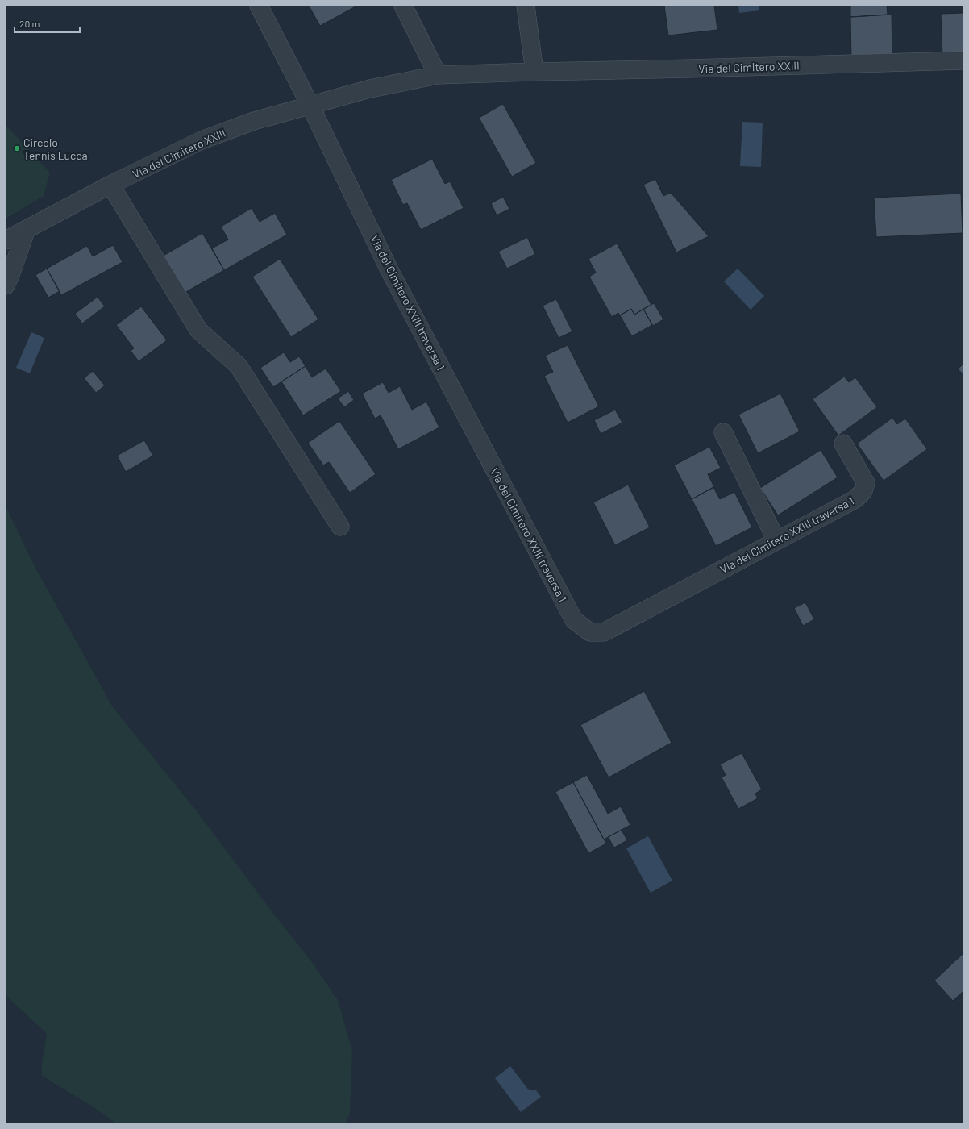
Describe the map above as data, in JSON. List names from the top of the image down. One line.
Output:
{"streets":{"street":["Via del Cimitero XXIII","Via del Cimitero XXIII traversa 1"]},"crossings":[["Via del Cimitero XXIII","Via del Cimitero XXIII traversa 1"]],"places":["Circolo Tennis Lucca"],"scale_bar":"20 m"}
